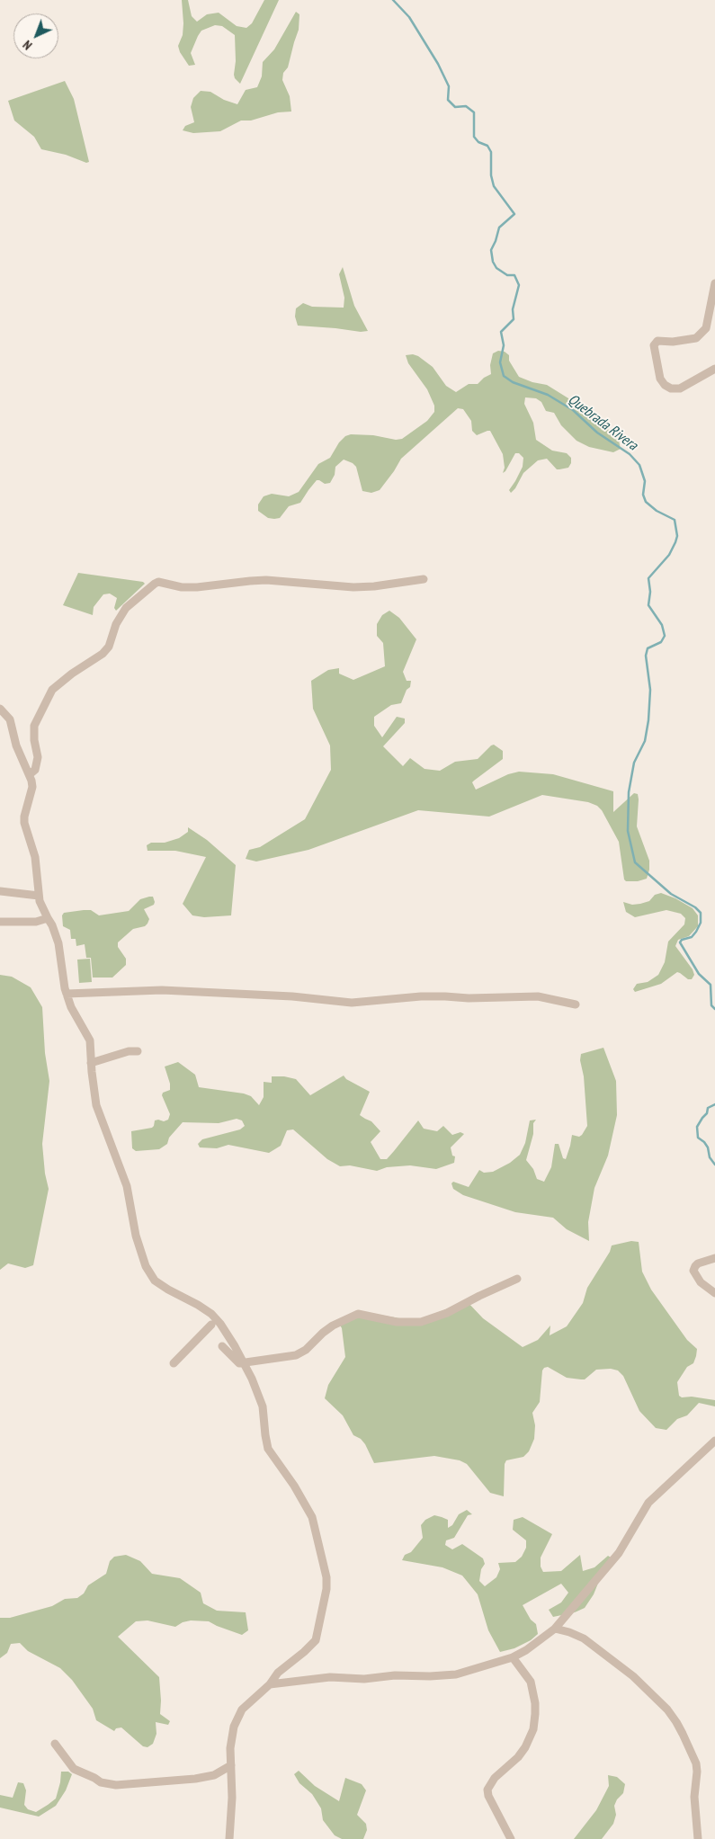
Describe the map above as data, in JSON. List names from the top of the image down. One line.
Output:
{"water":["Quebrada Rivera"],"north":"bottom left"}
